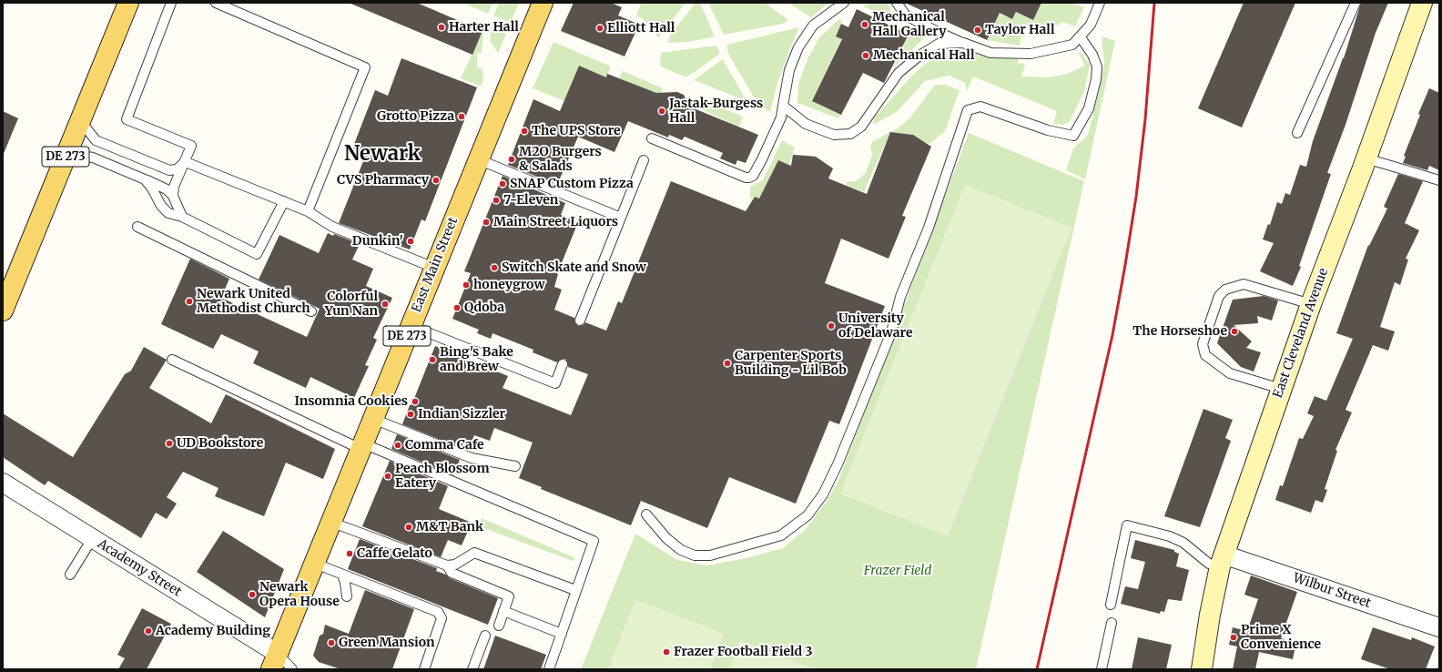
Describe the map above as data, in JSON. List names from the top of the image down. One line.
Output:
{"streets":{"main road":["DE 273","East Main Street","East Cleveland Avenue"],"street":["Academy Street","Wilbur Street"]},"crossings":[["East Main Street","Academy Street"],["East Cleveland Avenue","Wilbur Street"]],"districts":["Newark"],"parks":["Frazer Field"],"places":["Mechanical Hall Gallery","Harter Hall","Elliott Hall","Taylor Hall","Mechanical Hall","Jastak-Burgess Hall","Grotto Pizza","The UPS Store","M2O Burgers & Salads","CVS Pharmacy","SNAP Custom Pizza","7-Eleven","Main Street Liquors","Dunkin'","Switch Skate and Snow","honeygrow","Newark United Methodist Church","Colorful Yun Nan","Qdoba","University of Delaware","The Horseshoe","Bing's Bake and Brew","Carpenter Sports Building - Lil Bob","Insomnia Cookies","Indian Sizzler","UD Bookstore","Comma Cafe","Peach Blossom Eatery","M&T Bank","Caffe Gelato","Newark Opera House","Academy Building","Prime X Convenience","Green Mansion","Frazer Football Field 3"]}
